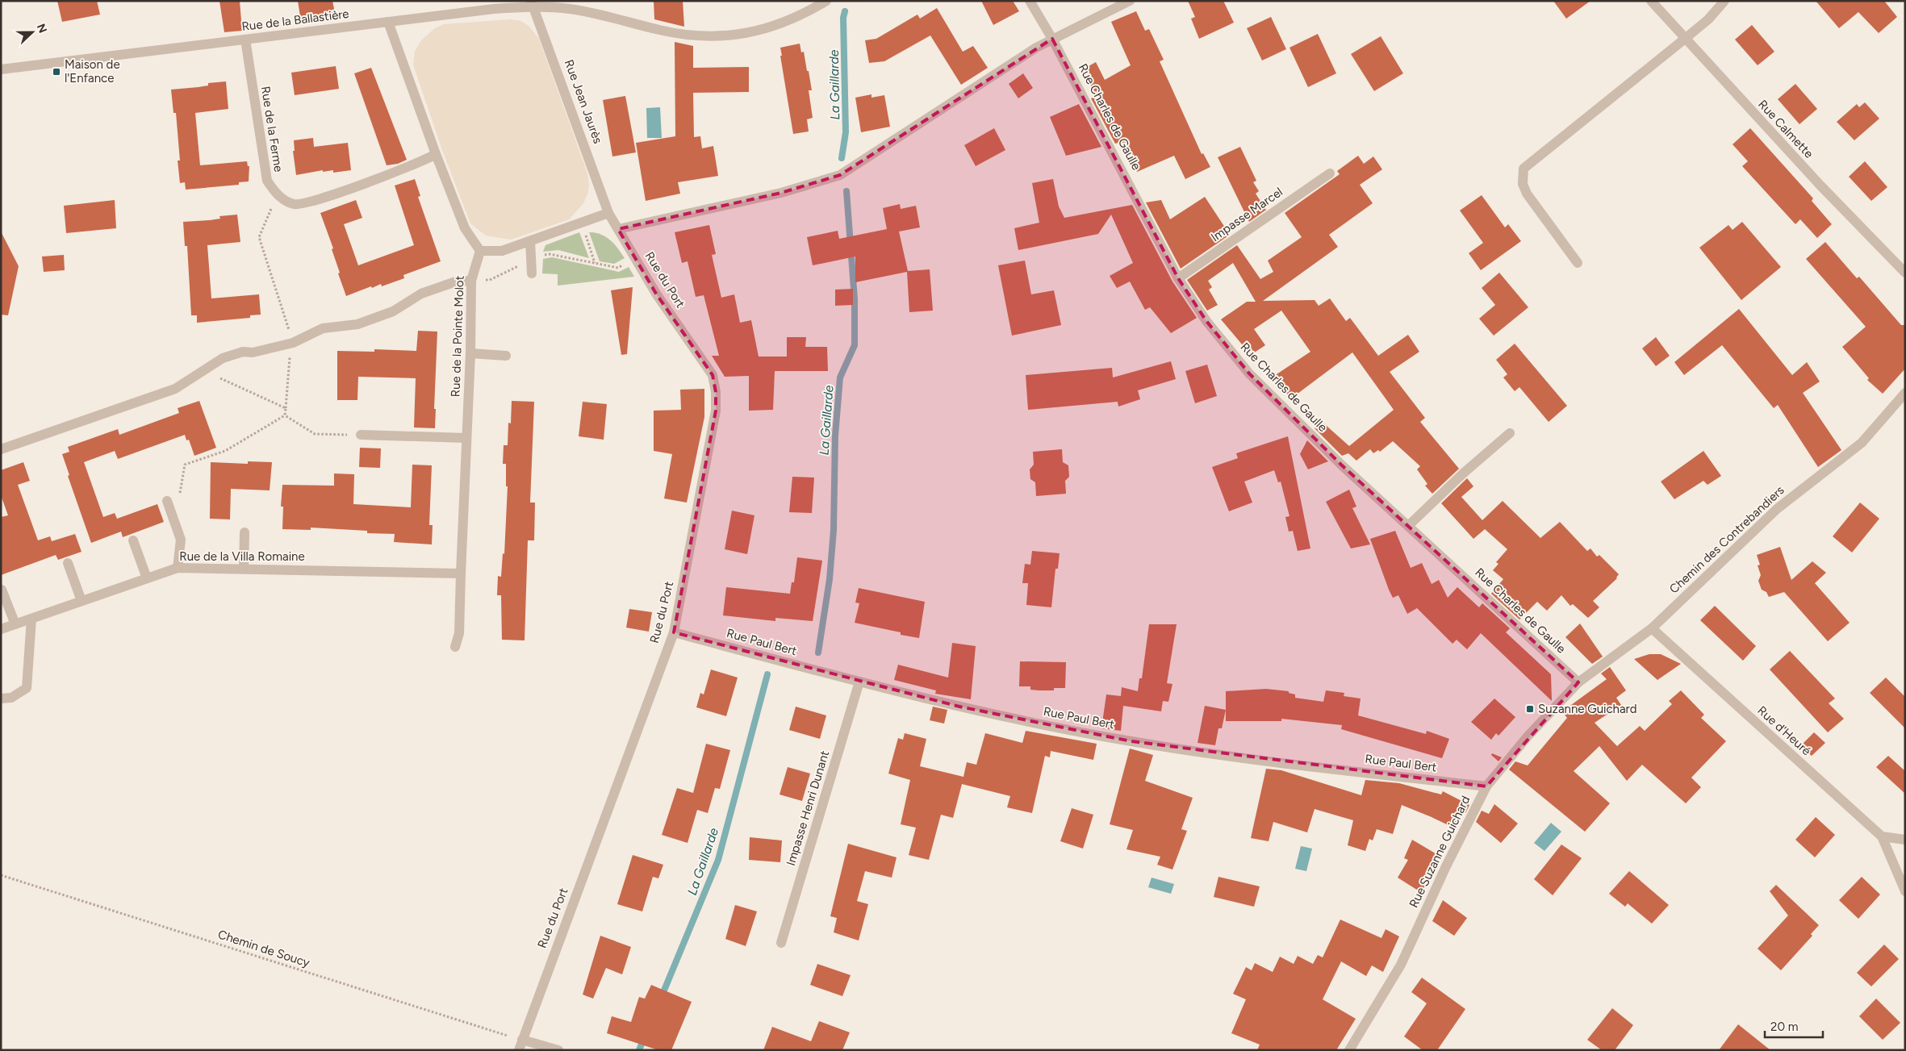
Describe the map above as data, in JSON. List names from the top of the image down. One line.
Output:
{"streets":{"street":["Rue de la Ballastière","Rue Jean Jaurès","Rue Charles de Gaulle","Rue de la Ferme","Rue Calmette","Impasse Marcel","Rue du Port","Rue de la Pointe Molot","Chemin des Contrebandiers","Rue de la Villa Romaine","Rue Paul Bert","Rue d'Heuré","Impasse Henri Dunant","Rue Suzanne Guichard"],"path":["Chemin de Soucy"]},"crossings":[["Rue de la Ballastière","Rue Jean Jaurès"],["Rue de la Ballastière","Rue de la Ferme"],["Rue Jean Jaurès","Rue du Port"],["Rue Charles de Gaulle","Impasse Marcel"],["Rue Charles de Gaulle","Chemin des Contrebandiers"],["Rue Charles de Gaulle","Rue Suzanne Guichard"],["Rue du Port","Rue Paul Bert"],["Rue du Port","Chemin de Soucy"],["Rue de la Pointe Molot","Rue de la Villa Romaine"],["Chemin des Contrebandiers","Rue d'Heuré"],["Chemin des Contrebandiers","Rue Suzanne Guichard"],["Rue Paul Bert","Impasse Henri Dunant"],["Rue Paul Bert","Rue Suzanne Guichard"]],"water":["La Gaillarde"],"places":{"transit":["Maison de l'Enfance","Suzanne Guichard"]},"scale_bar":"20 m","north":"right"}
